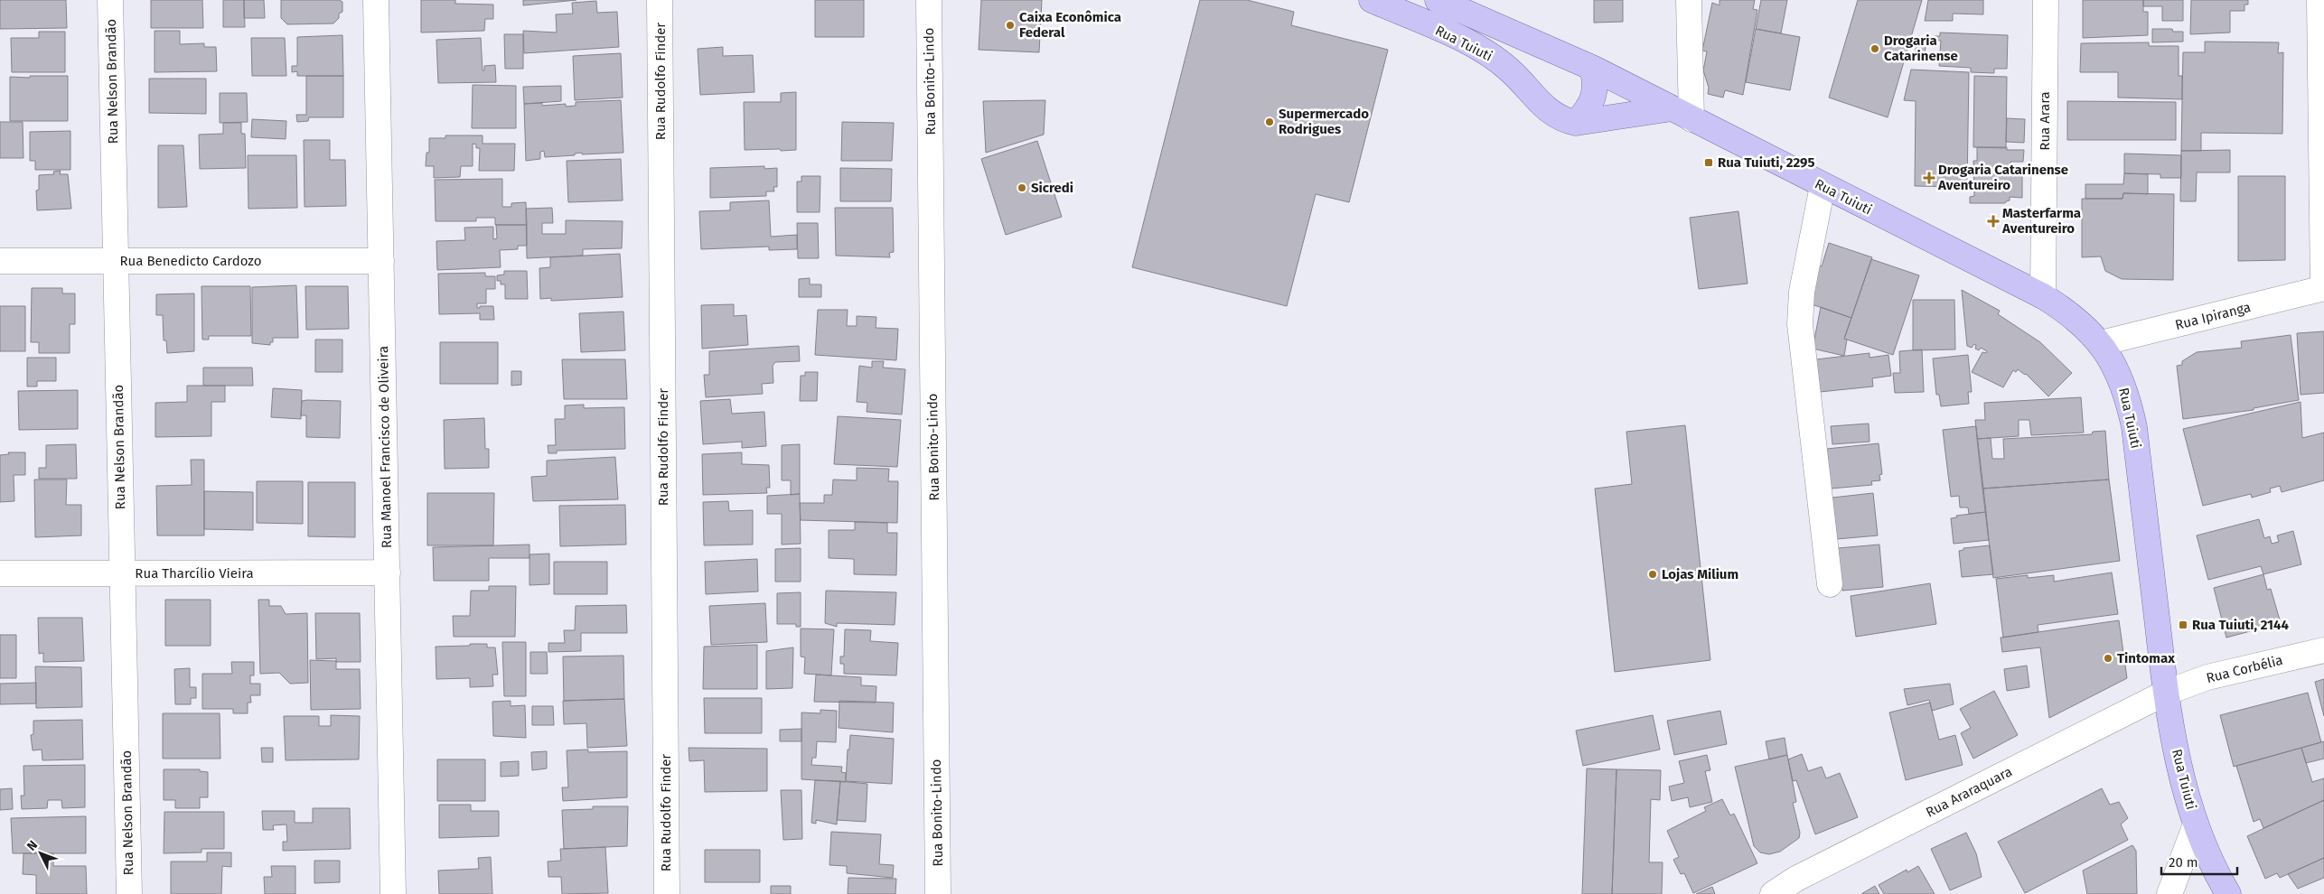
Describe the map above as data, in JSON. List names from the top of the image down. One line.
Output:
{"streets":{"main road":["Rua Tuiuti"],"street":["Rua Nelson Brandão","Rua Rudolfo Finder","Rua Bonito-Lindo","Rua Arara","Rua Benedicto Cardozo","Rua Ipiranga","Rua Manoel Francisco de Oliveira","Rua Tharcílio Vieira","Rua Corbélia","Rua Araraquara"]},"crossings":[["Rua Tuiuti","Rua Arara"],["Rua Tuiuti","Rua Ipiranga"],["Rua Tuiuti","Rua Corbélia"],["Rua Tuiuti","Rua Araraquara"],["Rua Nelson Brandão","Rua Benedicto Cardozo"],["Rua Nelson Brandão","Rua Tharcílio Vieira"],["Rua Benedicto Cardozo","Rua Manoel Francisco de Oliveira"],["Rua Manoel Francisco de Oliveira","Rua Tharcílio Vieira"],["Rua Corbélia","Rua Araraquara"]],"places":{"other":["Caixa Econômica Federal","Drogaria Catarinense","Supermercado Rodrigues","Sicredi","Lojas Milium","Tintomax"],"transit":["Rua Tuiuti, 2295","Rua Tuiuti, 2144"],"health":["Drogaria Catarinense Aventureiro","Masterfarma Aventureiro"]},"scale_bar":"20 m","north":"top left"}
